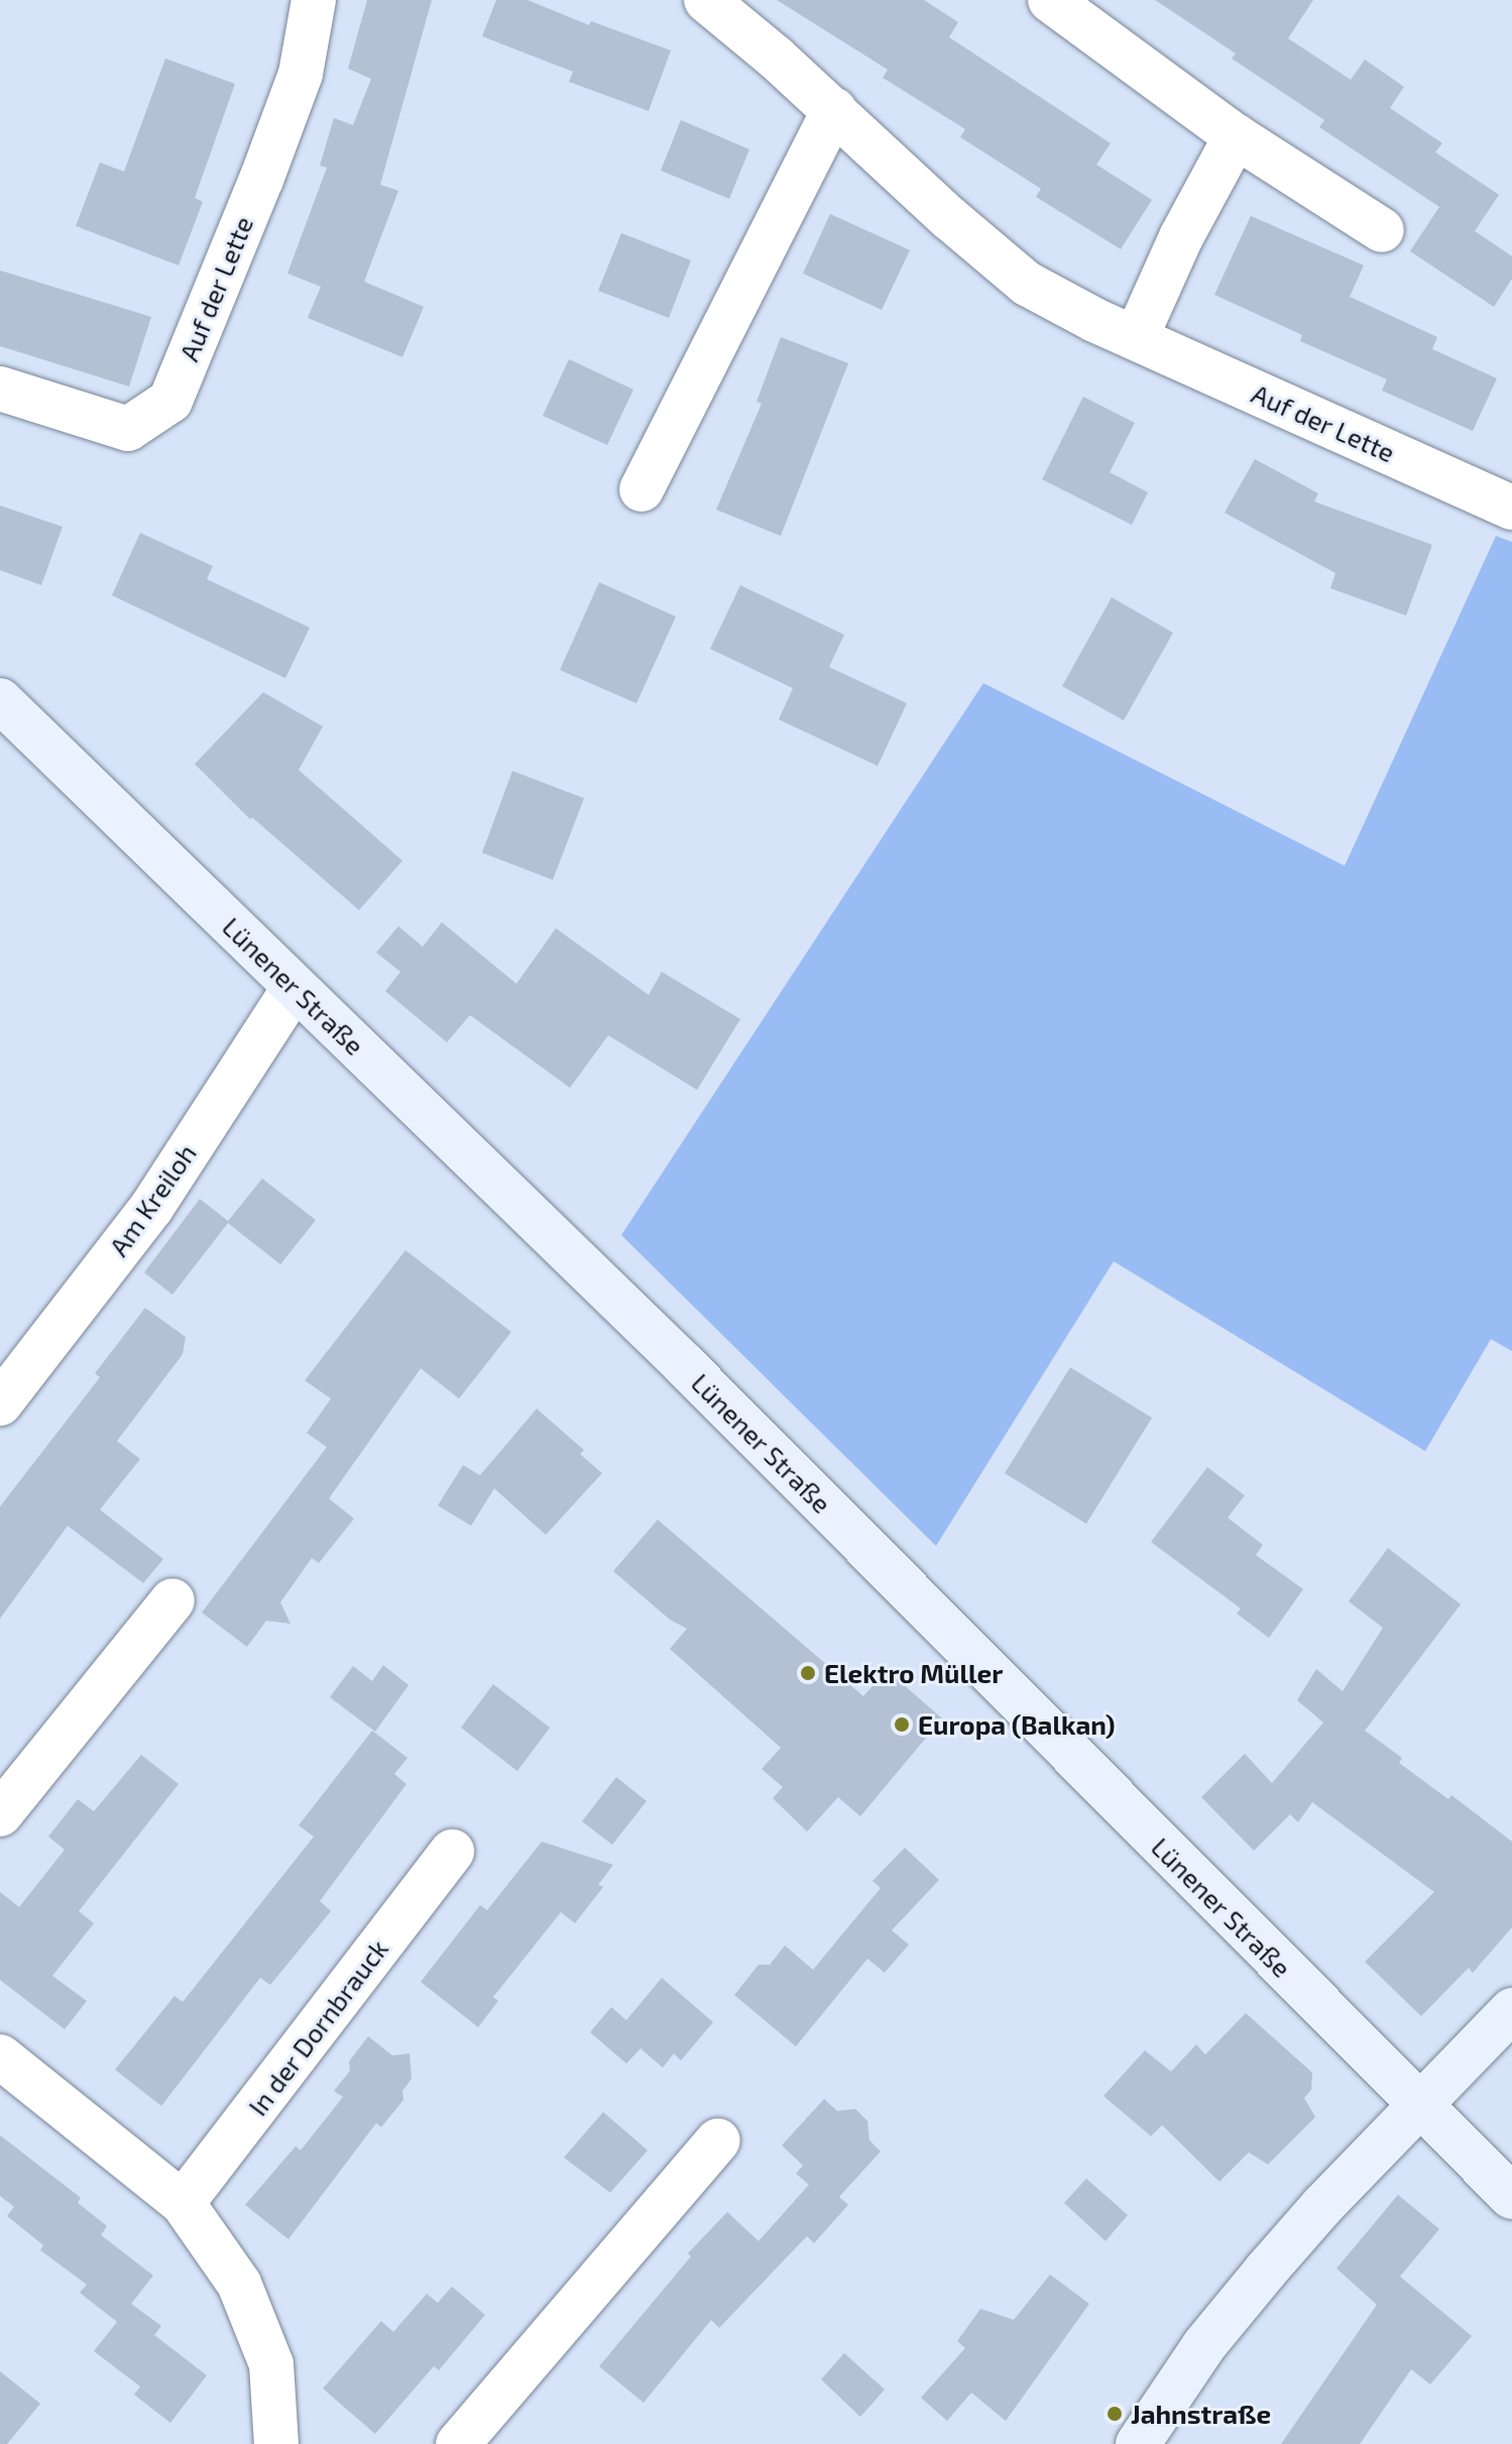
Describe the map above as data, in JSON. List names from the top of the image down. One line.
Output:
{"streets":{"main road":["Lünener Straße"],"street":["Auf der Lette","Am Kreiloh","In der Dornbrauck"]},"crossings":[["Lünener Straße","Am Kreiloh"]],"places":["Elektro Müller","Europa (Balkan)","Jahnstraße"]}
